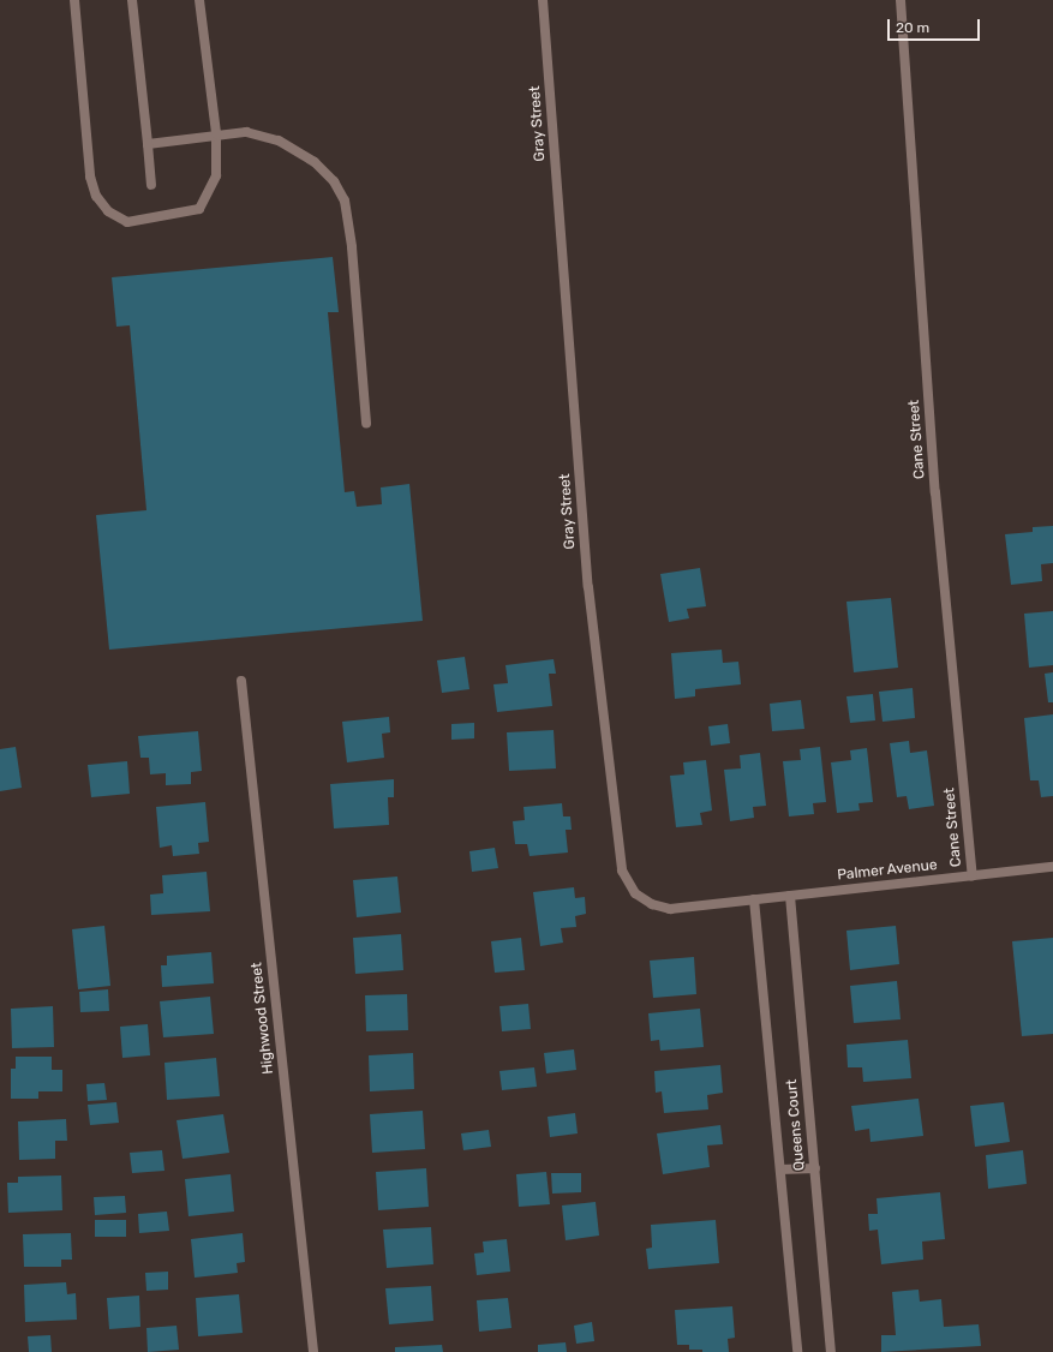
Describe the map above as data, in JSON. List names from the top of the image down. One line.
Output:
{"streets":{"street":["Gray Street","Cane Street","Palmer Avenue","Highwood Street","Queens Court"]},"crossings":[["Gray Street","Palmer Avenue"],["Gray Street","Queens Court"],["Cane Street","Palmer Avenue"],["Palmer Avenue","Queens Court"]],"scale_bar":"20 m"}
